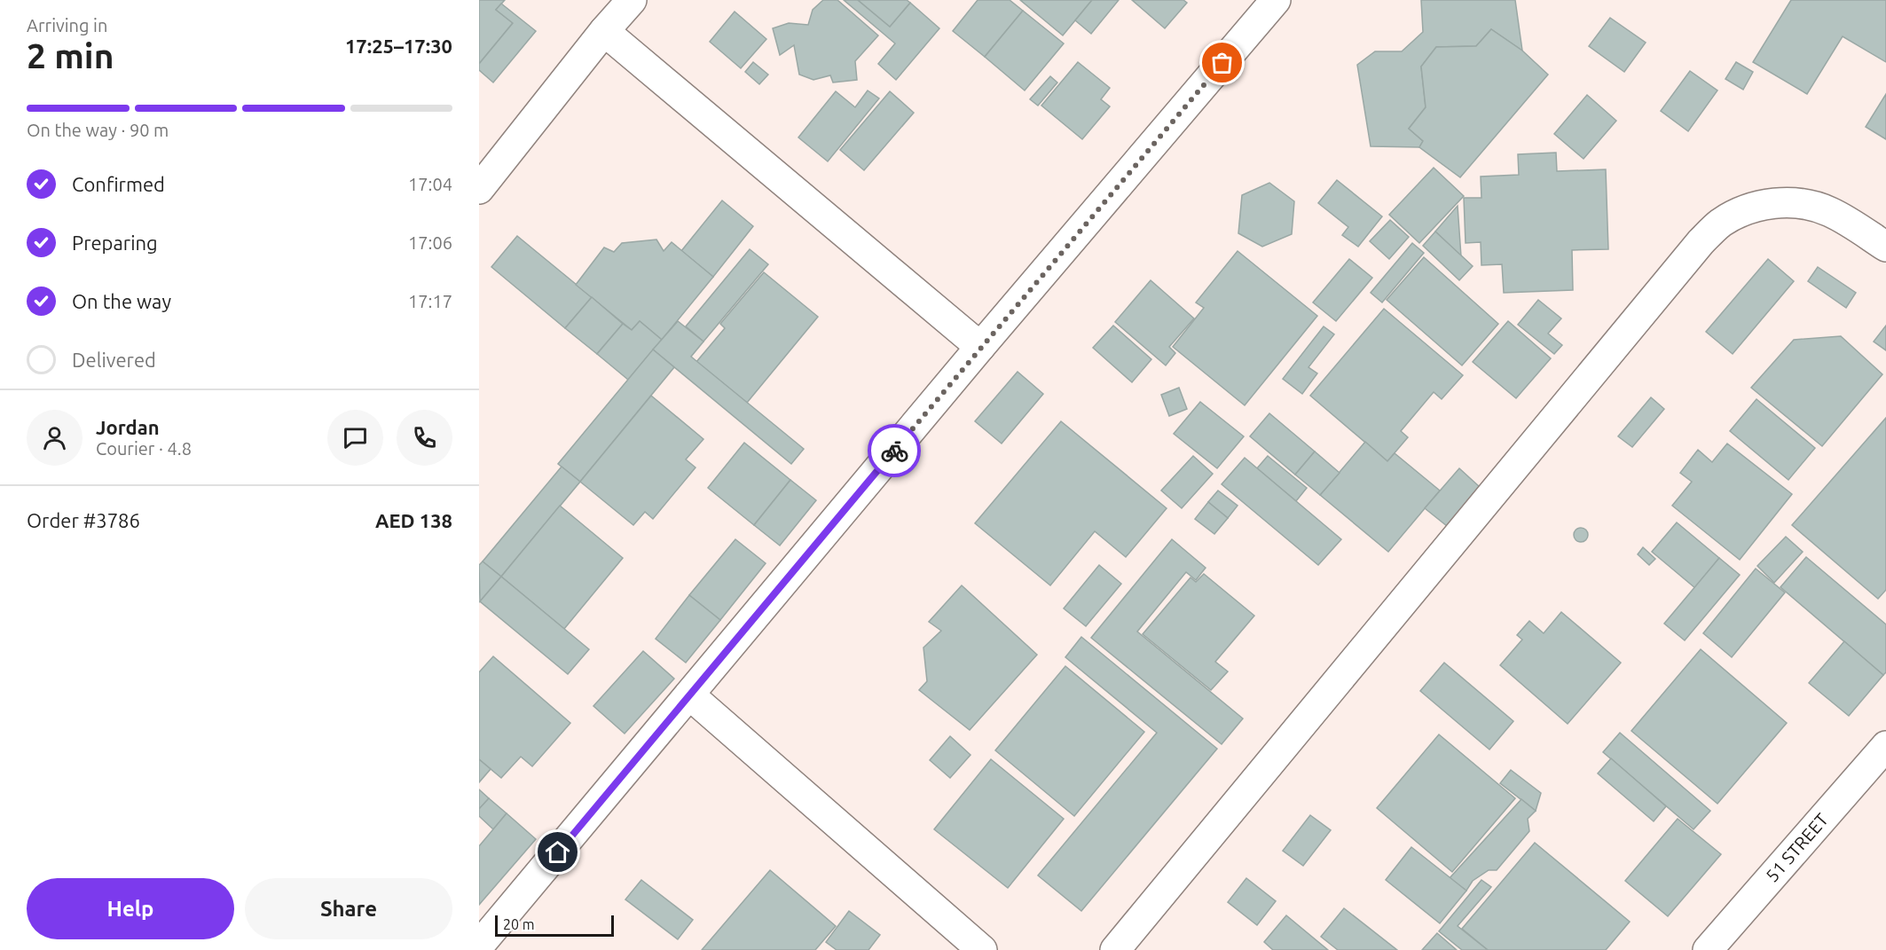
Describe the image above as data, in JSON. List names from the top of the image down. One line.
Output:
{"streets":{"street":["51 STREET"]},"scale_bar":"20 m","page":{"heading":["2 min","Arriving in","17:25–17:30"],"panel":["Jordan","Courier · 4.8","Order #3786","AED 138"],"bar":"On the way · 90 m","list":[["Confirmed","17:04"],["Preparing","17:06"],["On the way","17:17"],"Delivered"],"buttons":["Help","Share"],"scale":"20 m"}}
